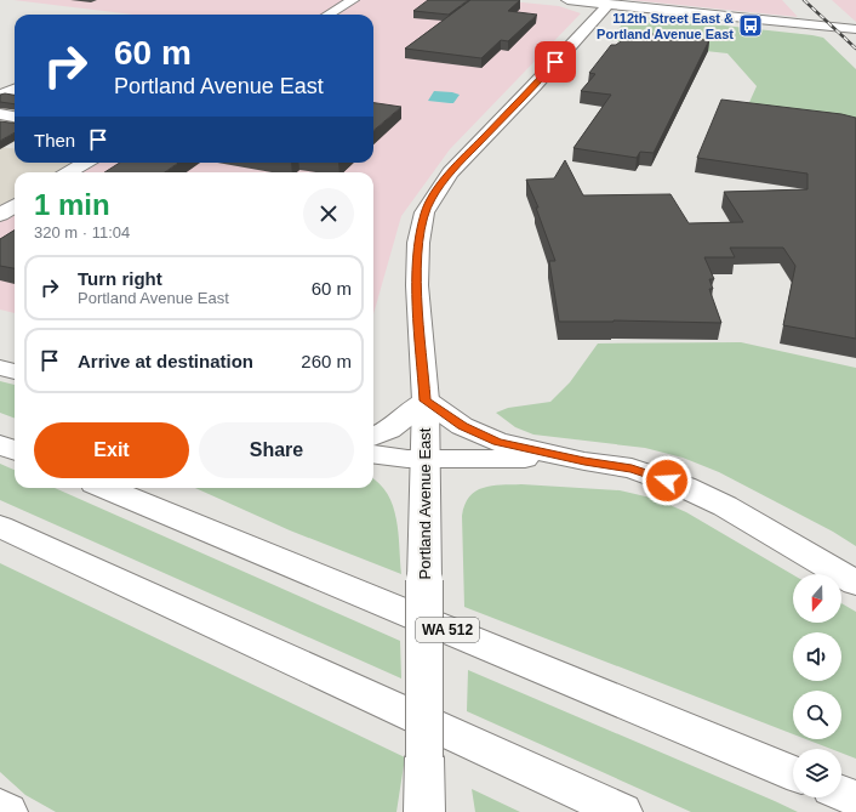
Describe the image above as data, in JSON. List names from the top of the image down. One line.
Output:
{"streets":{"main road":["Portland Avenue East","WA 512"]},"places":{"bus stop":["112th Street East & Portland Avenue East"]},"north":"bottom","page":{"turn":["60 m","Portland Avenue East"],"then":"Then","heading":["1 min","320 m · 11:04"],"list":[{"name":"Turn right","note":"Portland Avenue East","value":"60 m"},{"name":"Arrive at destination","value":"260 m"}],"buttons":["Exit","Share"]}}
